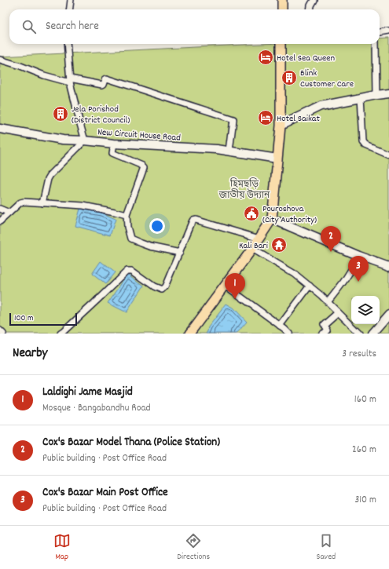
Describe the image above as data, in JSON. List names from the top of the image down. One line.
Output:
{"streets":{"street":["New Circuit House Road"]},"parks":["হিমছড়ি জাতীয় উদ্যান"],"places":{"hotel":["Hotel Sea Queen","Hotel Saikat"],"building":["Blink Customer Care","Jela Porishod (District Council)"],"public building":["Pouroshova (City Authority)"],"temple":["Kali Bari"]},"scale_bar":"100 m","page":{"search":"Search here","pins":["2","3","1"],"scale":"100 m","heading":["Nearby","3 results"],"list":[{"mark":"1","name":"Laldighi Jame Masjid","note":"Mosque · Bangabandhu Road","value":"160 m"},{"mark":"2","name":"Cox's Bazar Model Thana (Police Station)","note":"Public building · Post Office Road","value":"260 m"},{"mark":"3","name":"Cox's Bazar Main Post Office","note":"Public building · Post Office Road","value":"310 m"}],"nav":["Map","Directions","Saved"]}}
